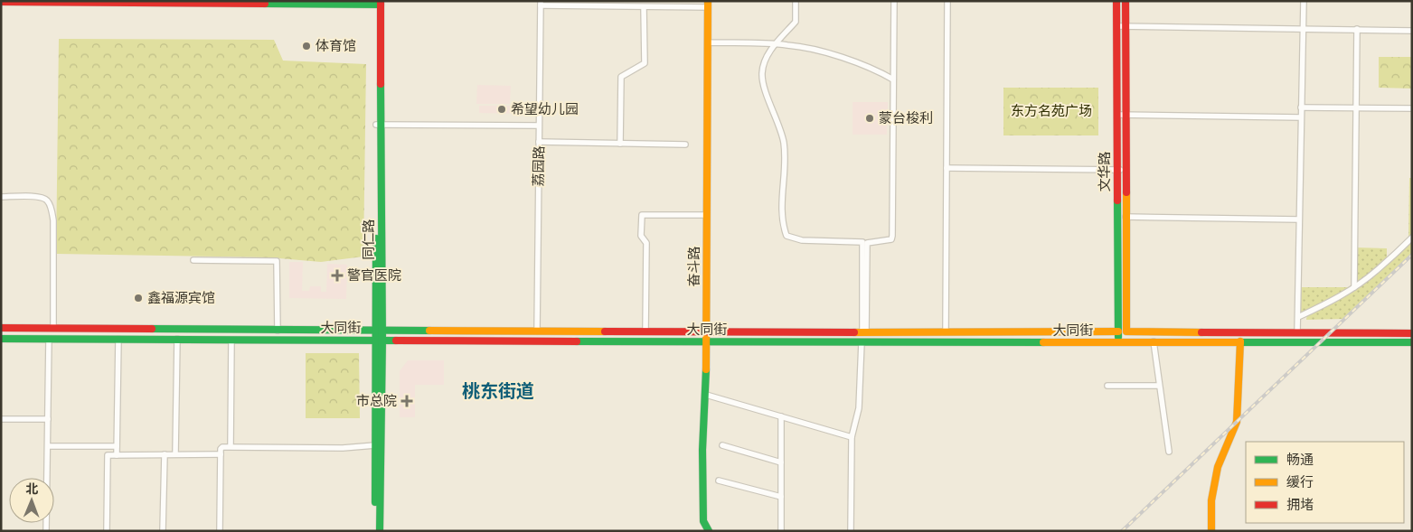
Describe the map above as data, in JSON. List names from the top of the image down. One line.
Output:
{"streets":{"main road":["文华路","同仁路","奋斗路","大同街"],"street":["荔园路"]},"crossings":[["荔园路","大同街"],["文华路","大同街"],["同仁路","大同街"],["奋斗路","大同街"]],"districts":["桃东街道"],"parks":["东方名苑广场"],"places":{"other":["体育馆","希望幼儿园","蒙台梭利","鑫福源宾馆"],"health":["警官医院","市总院"]},"legend":["畅通","缓行","拥堵"],"north":"top"}
